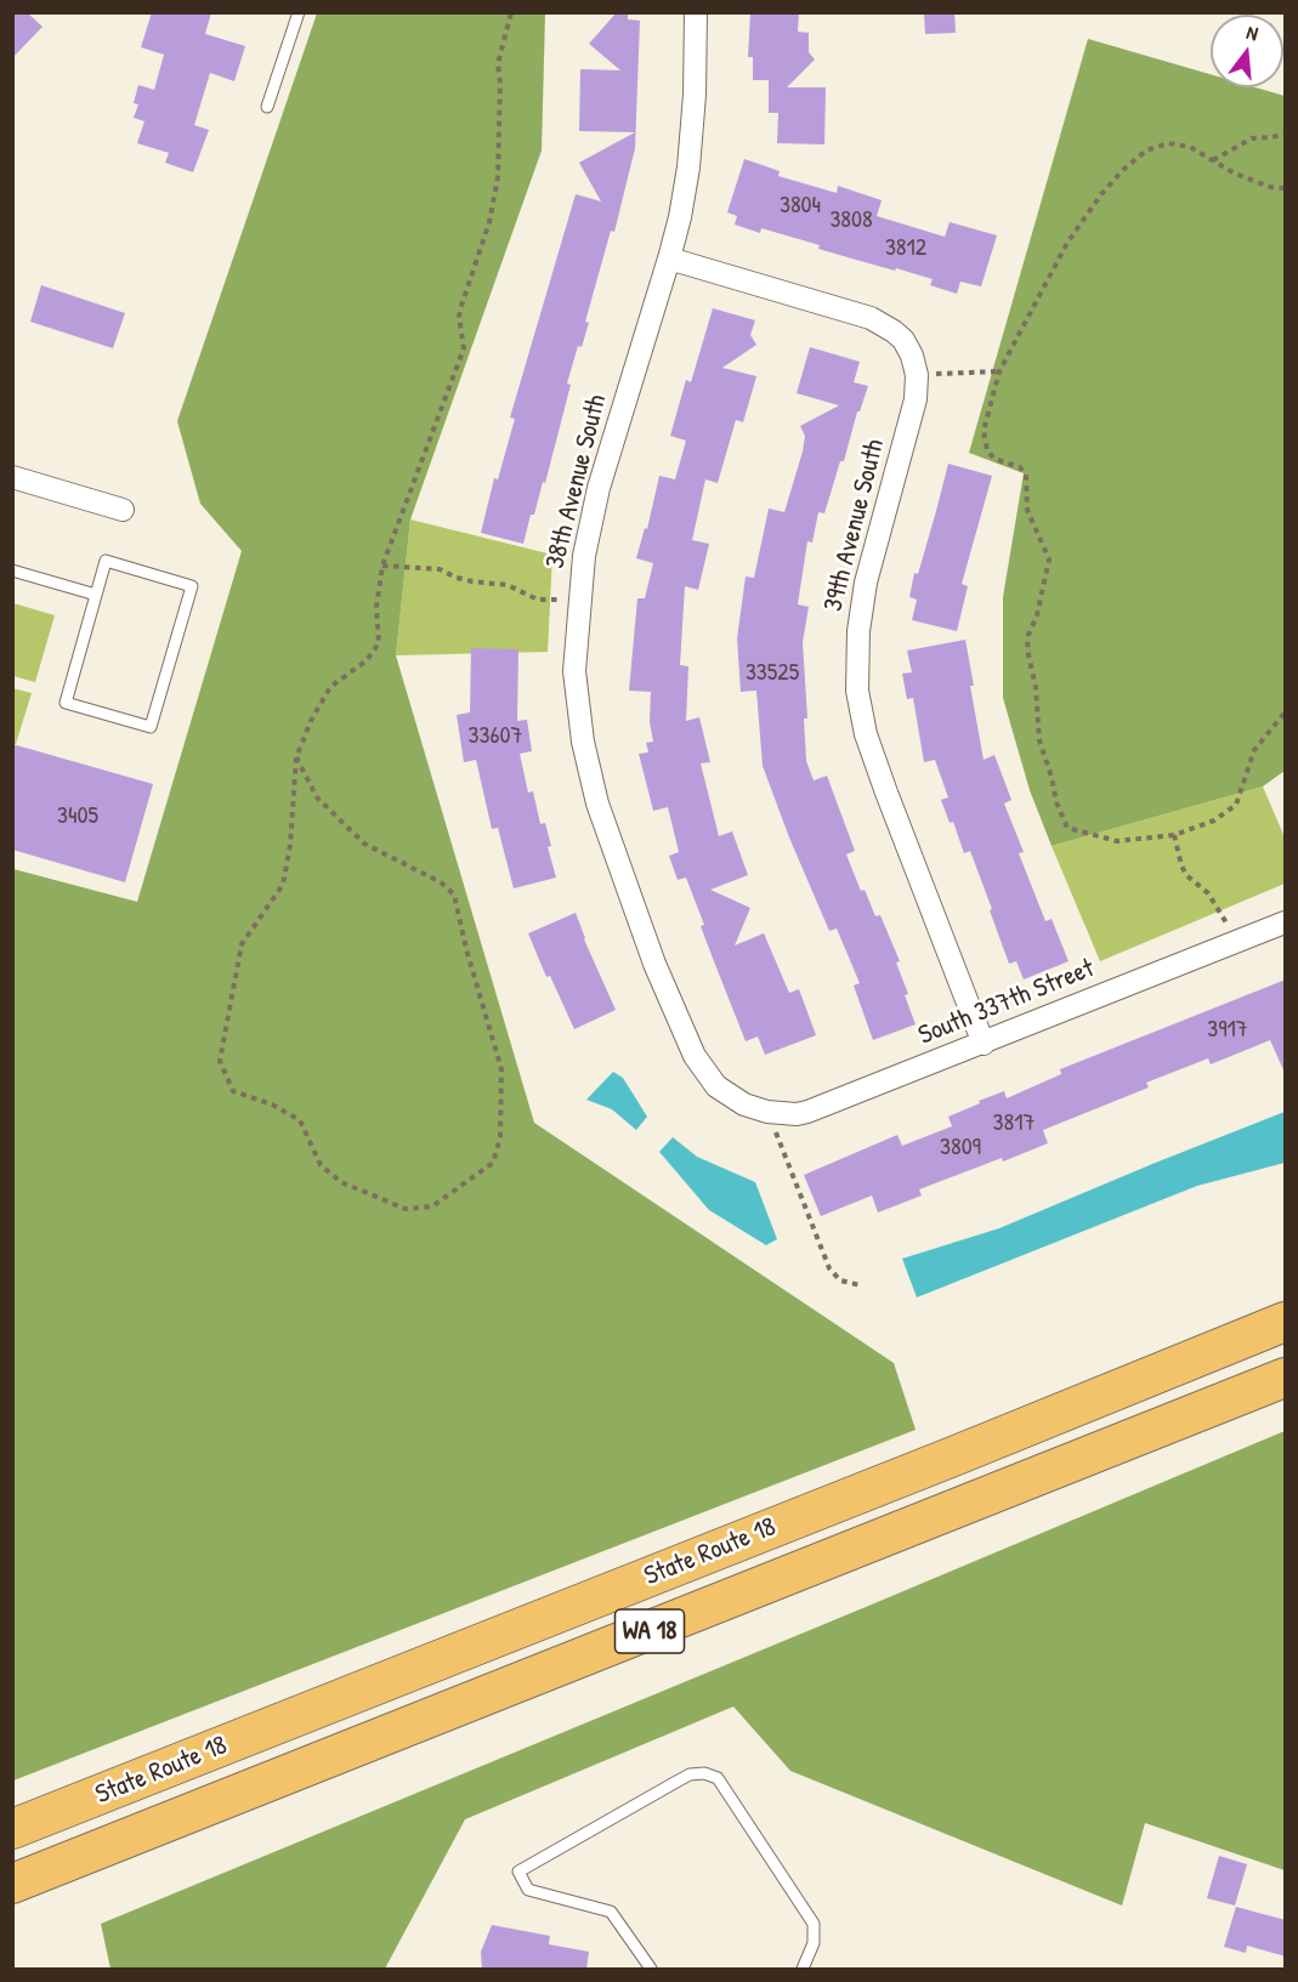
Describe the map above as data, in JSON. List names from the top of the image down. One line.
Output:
{"streets":{"highway":["State Route 18","WA 18"],"street":["38th Avenue South","39th Avenue South","South 337th Street"]},"crossings":[["38th Avenue South","39th Avenue South"],["38th Avenue South","South 337th Street"],["39th Avenue South","South 337th Street"]],"house_numbers":["3804","3808","3812","33525","33607","3405","3917","3817","3809"],"north":"top"}
